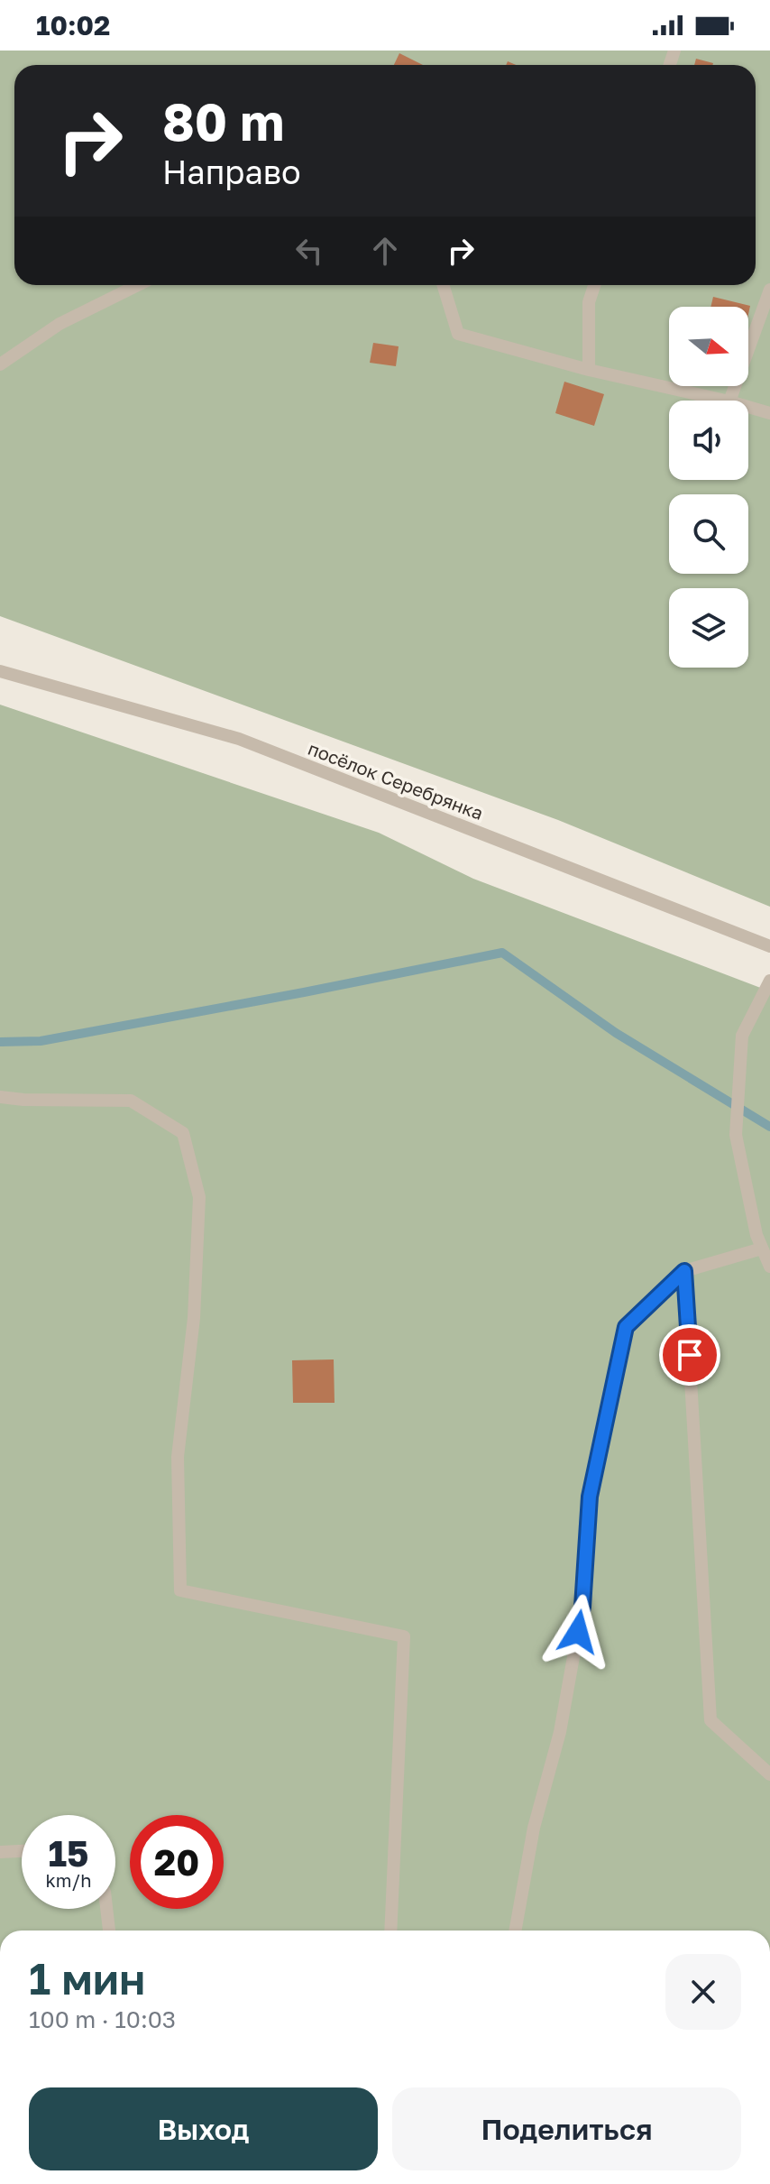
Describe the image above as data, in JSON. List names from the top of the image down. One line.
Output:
{"streets":{"lane":["посёлок Серебрянка"]},"north":"right","page":{"status":"10:02","turn":["80 m","Направо"],"speed":"15 km/h","limit":"20","heading":["1 мин","100 m · 10:03"],"buttons":["Выход","Поделиться"]}}
